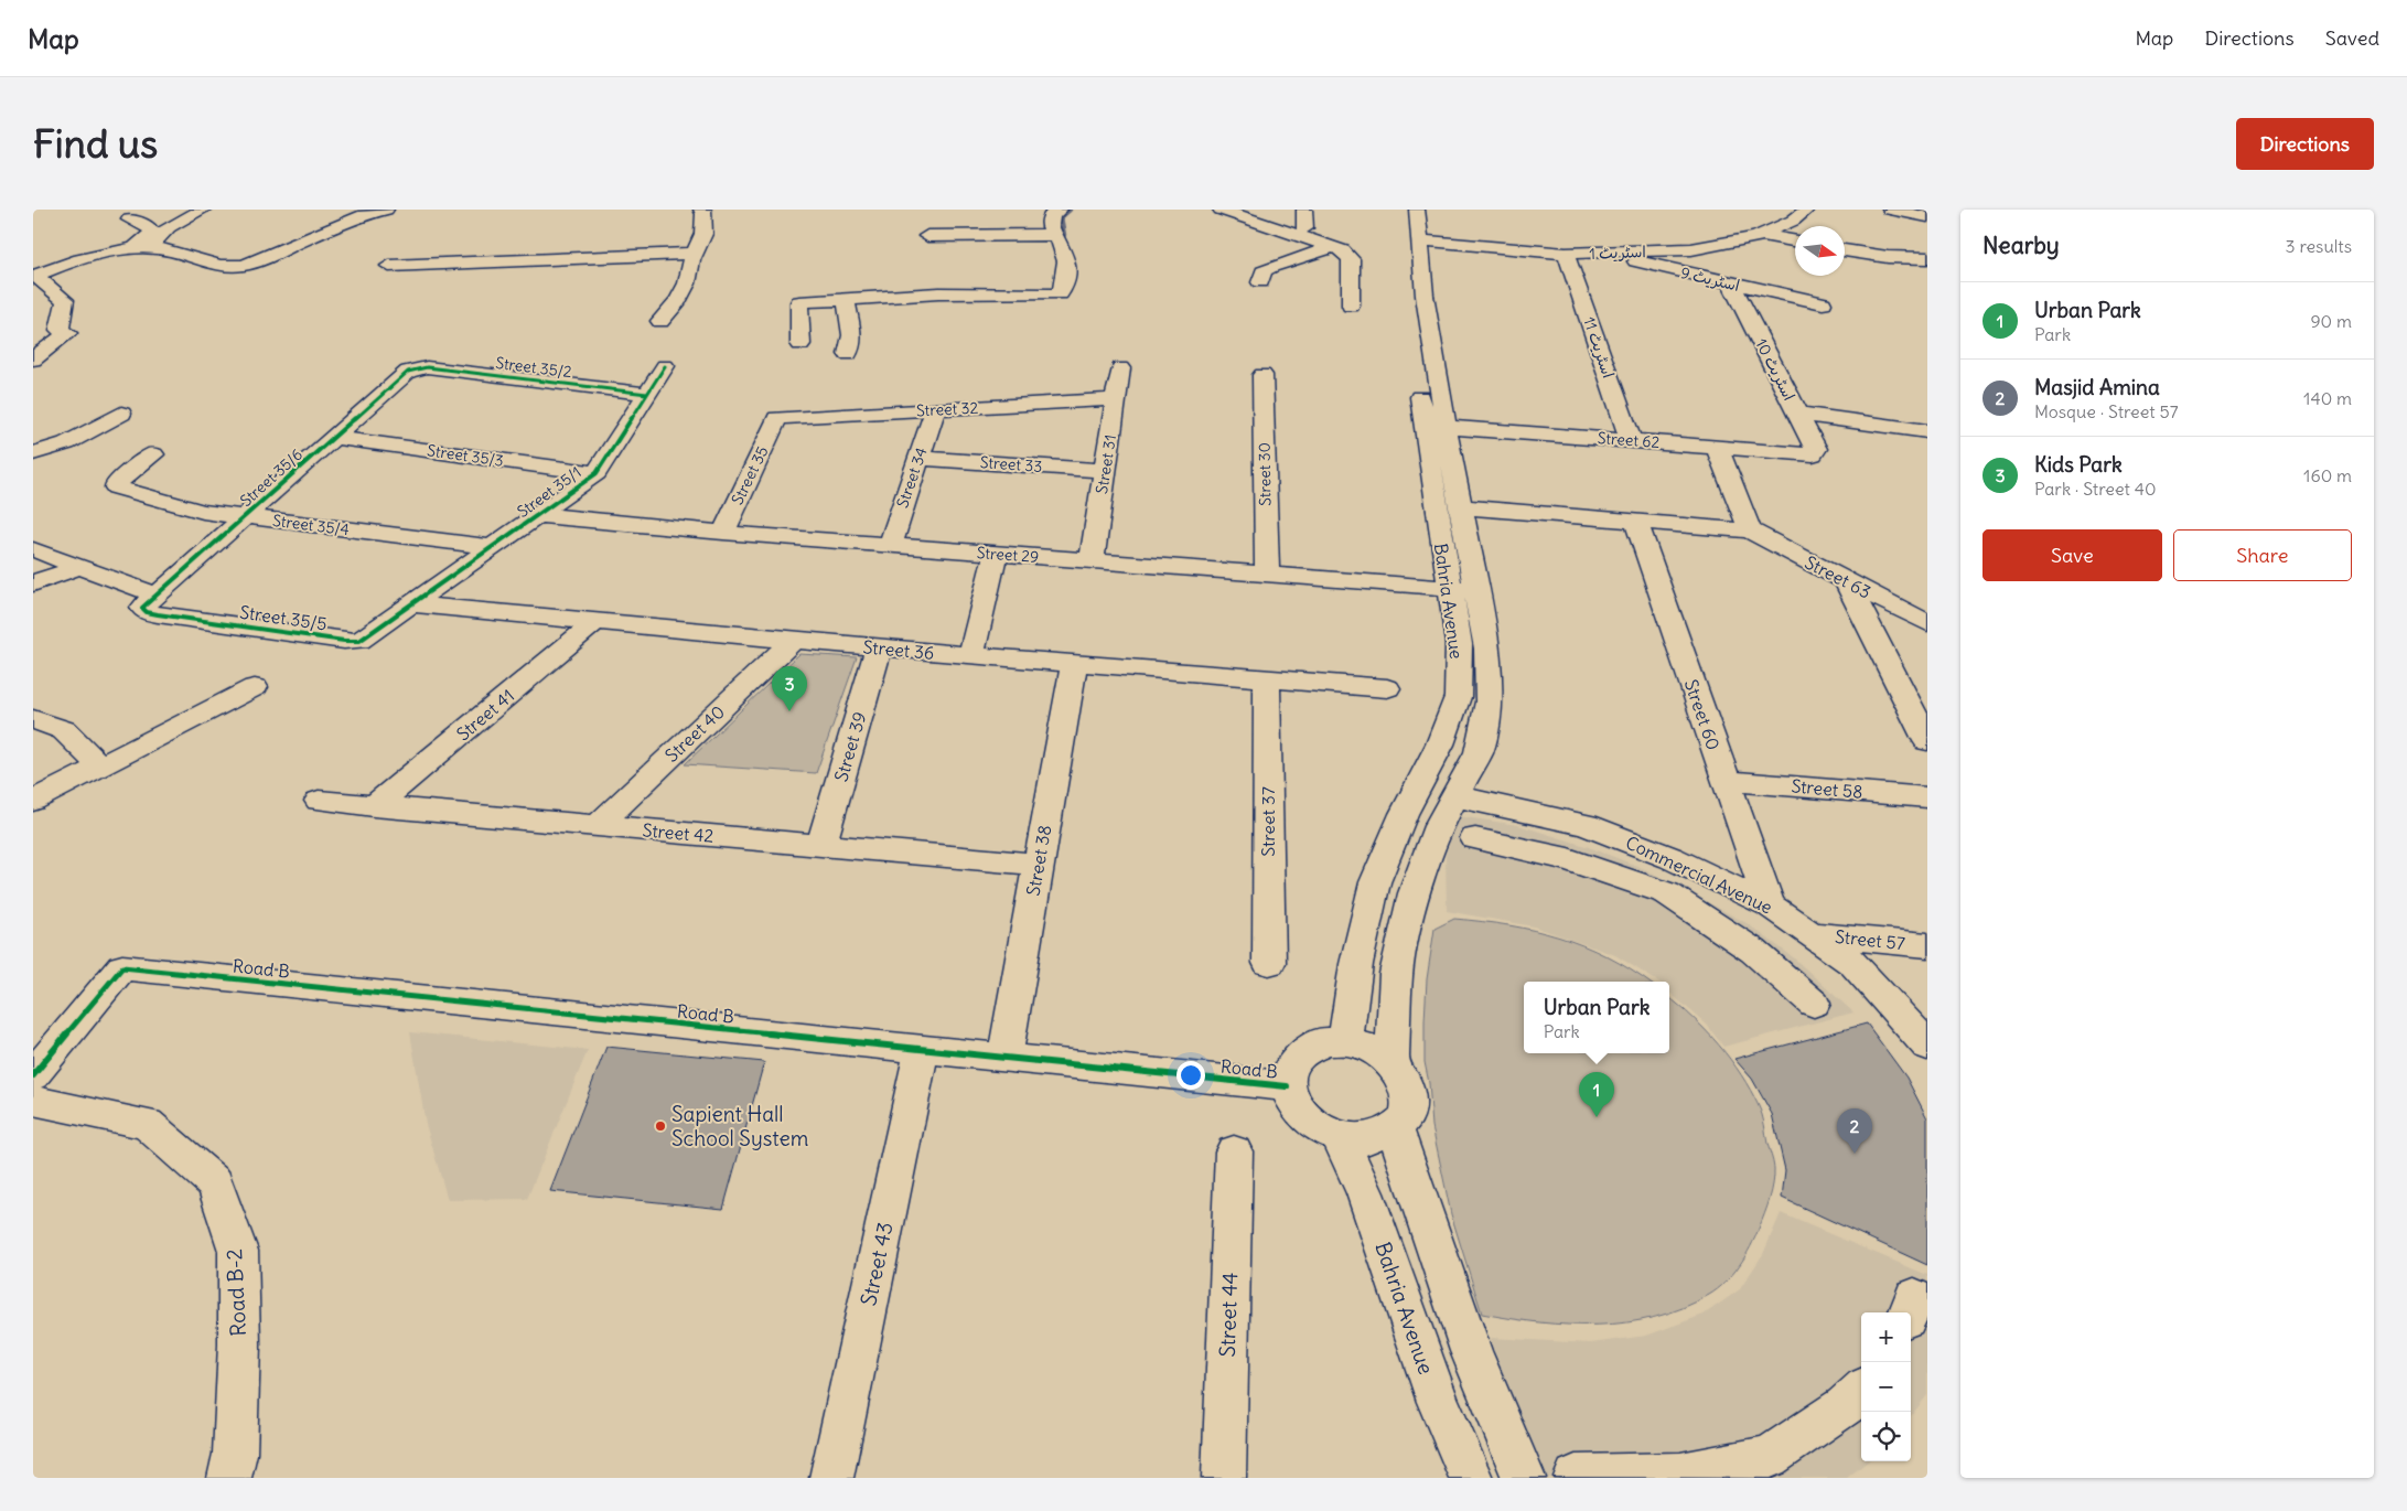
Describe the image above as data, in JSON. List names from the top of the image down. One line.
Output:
{"streets":{"street":["اسٹریٹ 1","اسٹریٹ 9","اسٹریٹ 11","Street 35/2","اسٹریٹ 10","Street 32","Street 62","Street 35/3","Street 33","Street 31","Street 30","Street 35","Street 35/6","Street 34","Street 35/1","Street 35/4","Street 29","Street 63","Bahria Avenue","Street 35/5","Street 36","Street 41","Street 60","Street 40","Street 39","Street 58","Street 37","Street 42","Street 38","Commercial Avenue","Street 57","Road B","Street 43","Road B-2","Street 44"]},"crossings":[["اسٹریٹ 1","اسٹریٹ 9"],["اسٹریٹ 1","اسٹریٹ 11"],["اسٹریٹ 1","Bahria Avenue"],["اسٹریٹ 9","اسٹریٹ 10"],["اسٹریٹ 11","Street 62"],["Street 35/2","Street 35/6"],["Street 35/2","Street 35/1"],["اسٹریٹ 10","Street 62"],["Street 32","Street 31"],["Street 32","Street 35"],["Street 32","Street 34"],["Street 62","Bahria Avenue"],["Street 35/3","Street 35/6"],["Street 35/3","Street 35/1"],["Street 33","Street 31"],["Street 33","Street 34"],["Street 31","Street 29"],["Street 30","Street 29"],["Street 35","Street 29"],["Street 35/6","Street 35/4"],["Street 35/6","Street 35/5"],["Street 34","Street 29"],["Street 35/1","Street 35/4"],["Street 35/1","Street 29"],["Street 35/1","Street 35/5"],["Street 35/1","Street 36"],["Street 29","Bahria Avenue"],["Bahria Avenue","Commercial Avenue"],["Bahria Avenue","Road B"],["Street 35/5","Street 36"],["Street 36","Street 41"],["Street 36","Street 40"],["Street 36","Street 39"],["Street 36","Street 37"],["Street 36","Street 38"],["Street 41","Street 42"],["Street 60","Street 58"],["Street 60","Commercial Avenue"],["Street 40","Street 42"],["Street 39","Street 42"],["Street 42","Street 38"],["Street 38","Road B"],["Commercial Avenue","Street 57"],["Road B","Street 43"]],"places":["Sapient Hall School System"],"north":"right","page":{"header":"Map","nav":["Map","Directions","Saved"],"buttons":["Directions",["Save","Share"]],"title":"Find us","heading":["Nearby","3 results"],"list":[{"mark":"1","name":"Urban Park","note":"Park","value":"90 m"},{"mark":"2","name":"Masjid Amina","note":"Mosque · Street 57","value":"140 m"},{"mark":"3","name":"Kids Park","note":"Park · Street 40","value":"160 m"}],"pins":["3","1","2"],"popup":["Urban Park","Park"],"map_buttons":["+","−"]}}
